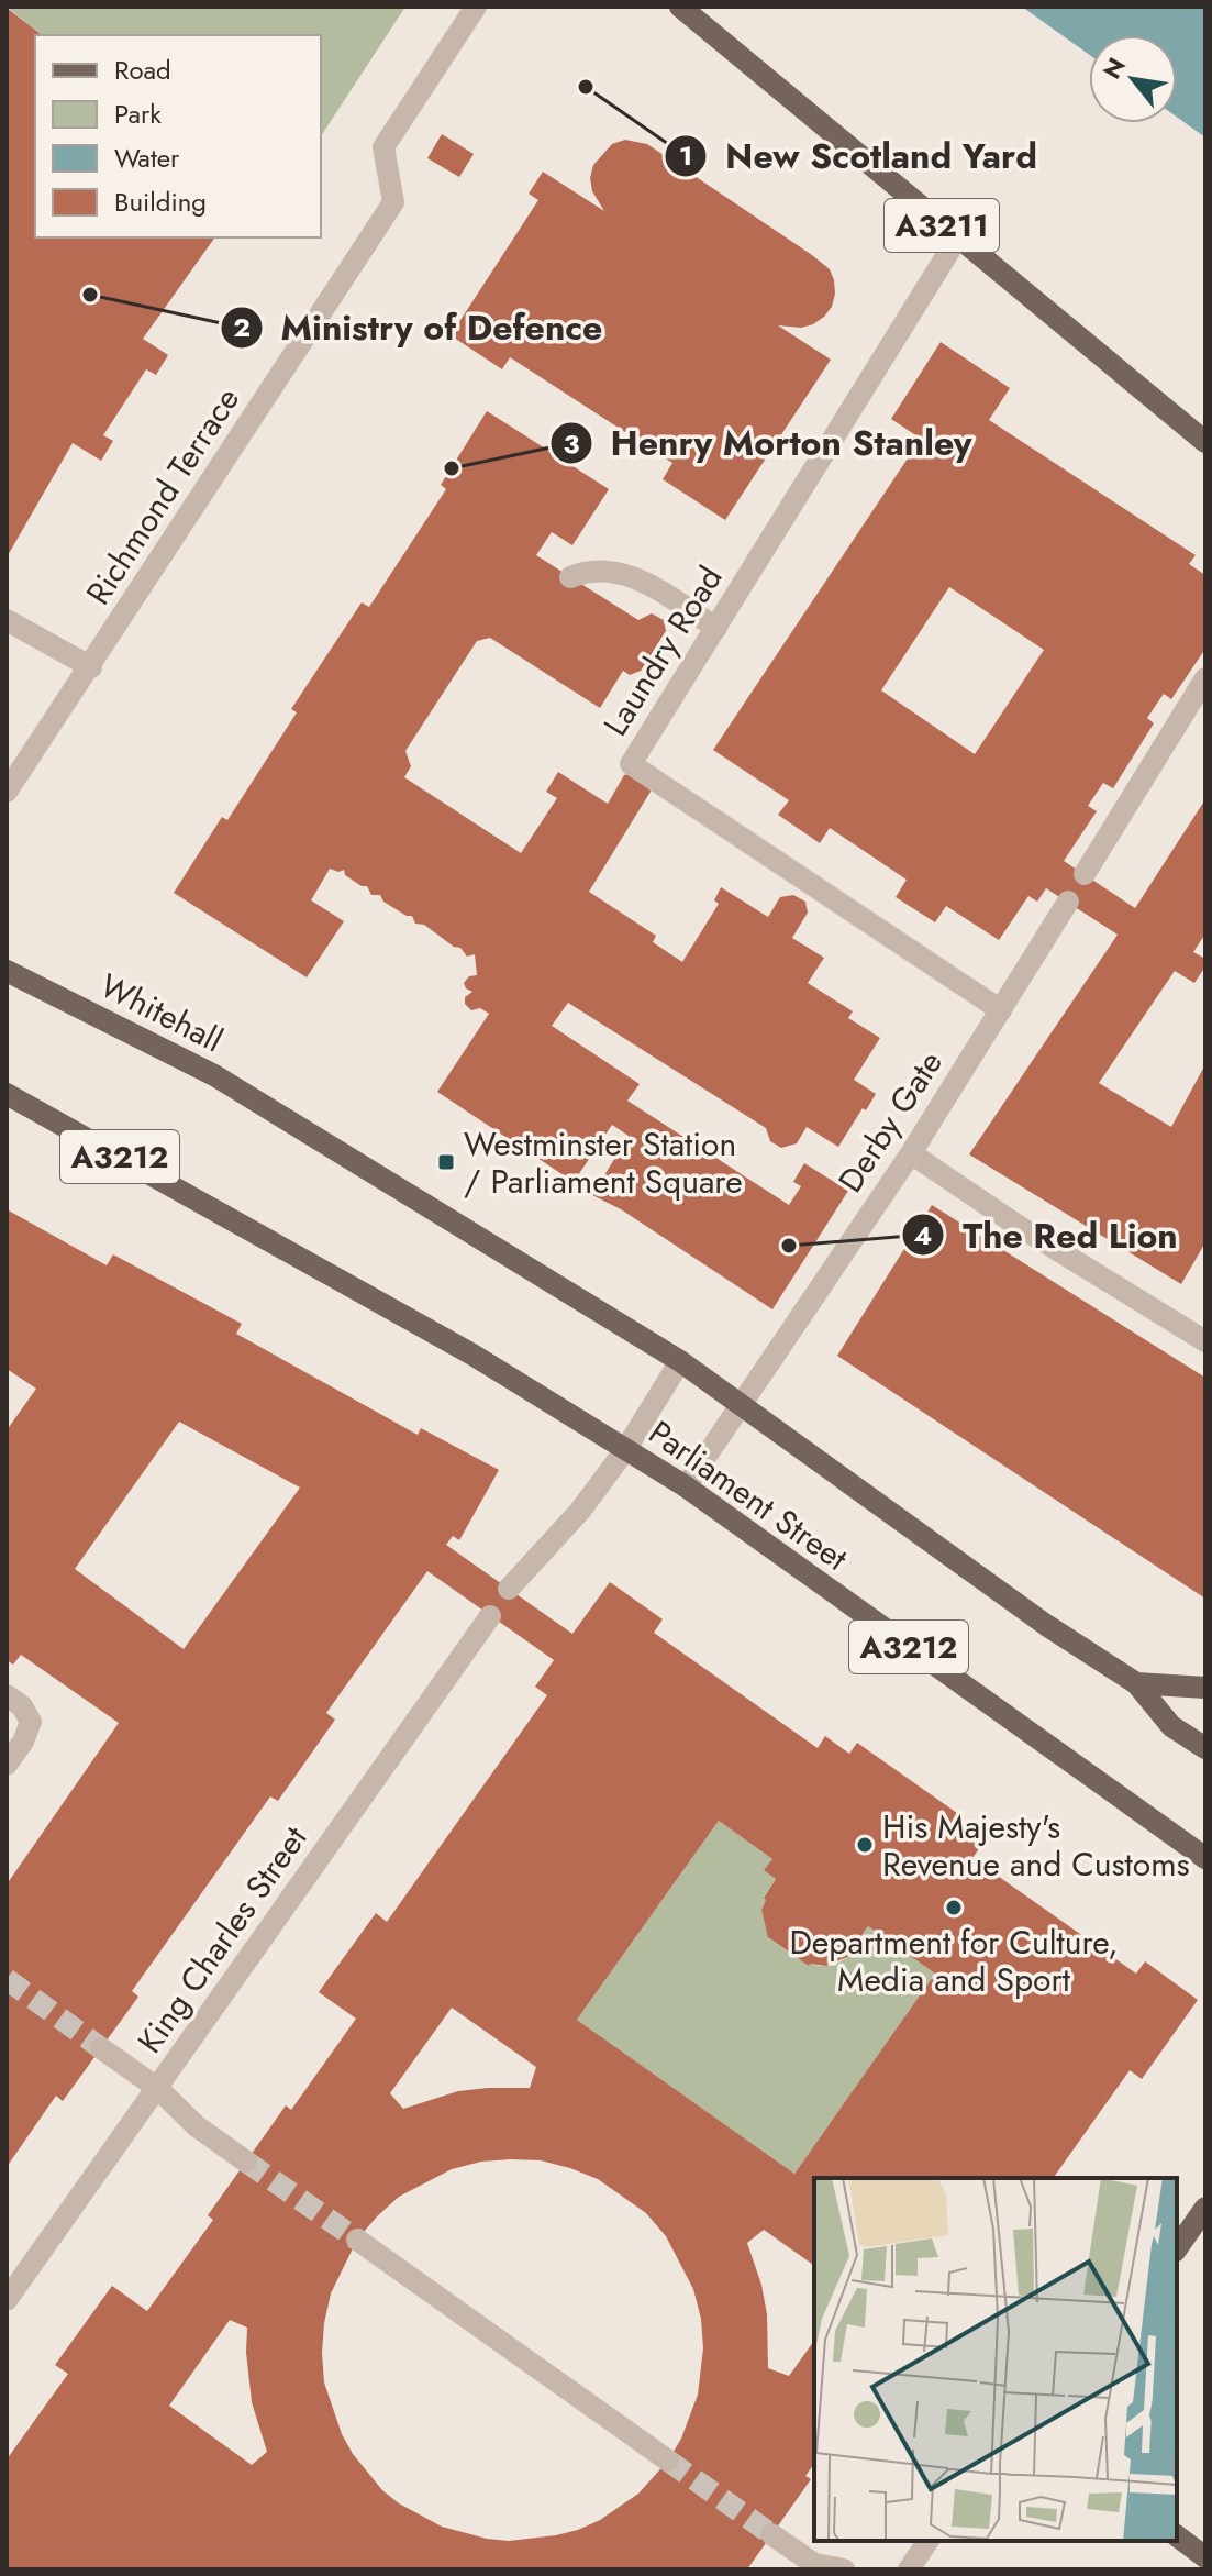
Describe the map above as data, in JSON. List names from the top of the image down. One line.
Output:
{"streets":{"main road":["A3211","Whitehall","A3212","Parliament Street"],"street":["Richmond Terrace","Laundry Road","Derby Gate","King Charles Street"]},"crossings":[["A3211","Laundry Road"],["Laundry Road","Derby Gate"],["Whitehall","Parliament Street"],["Derby Gate","Parliament Street"]],"places":{"other":["New Scotland Yard","Ministry of Defence","Henry Morton Stanley","The Red Lion","His Majesty's Revenue and Customs","Department for Culture, Media and Sport"],"transit":["Westminster Station / Parliament Square"]},"legend":["Road","Park","Water","Building"],"north":"top left"}
